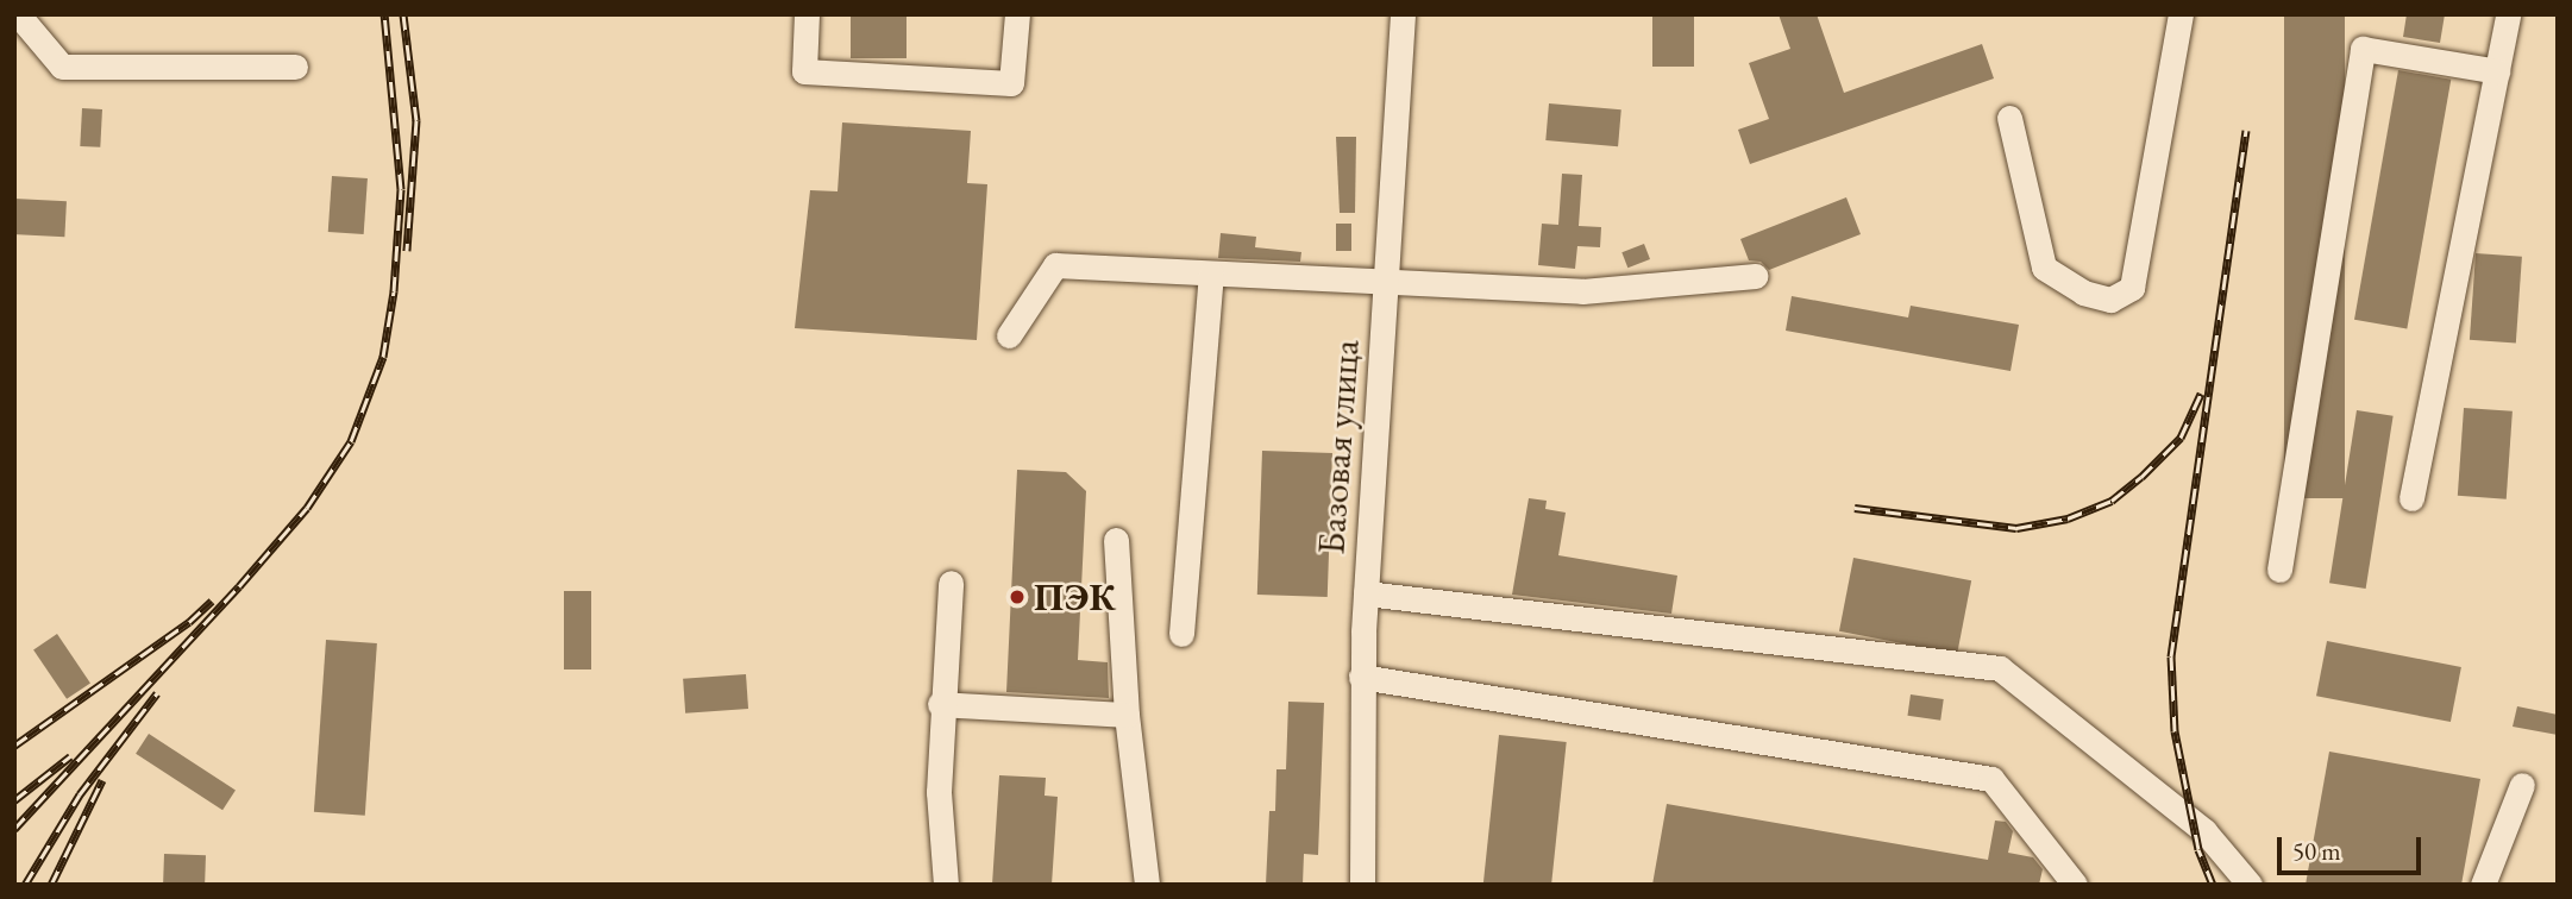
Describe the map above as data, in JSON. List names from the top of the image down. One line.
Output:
{"streets":{"street":["Базовая улица"]},"places":["ПЭК"],"scale_bar":"50 m"}
